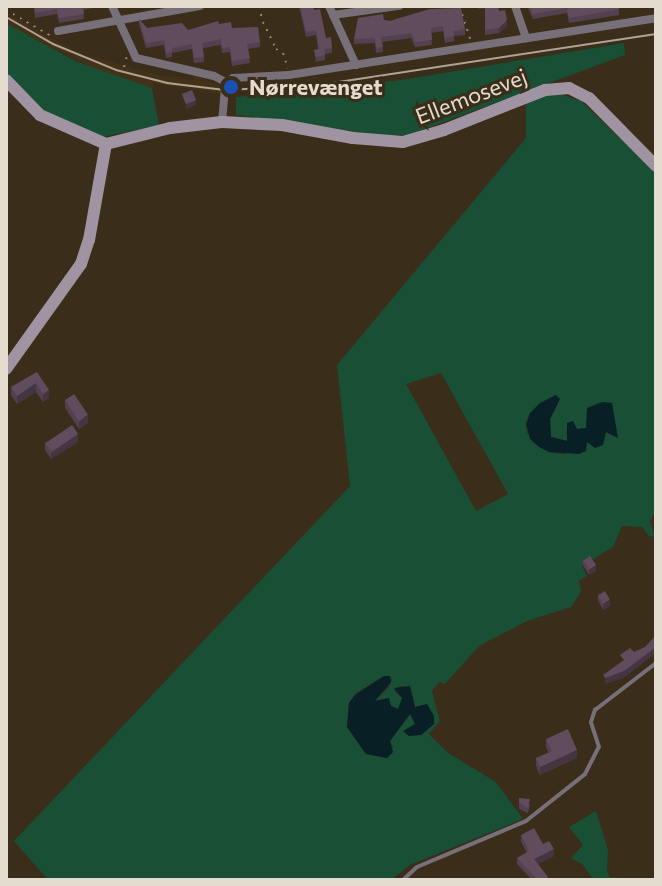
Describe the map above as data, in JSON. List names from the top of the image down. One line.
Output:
{"streets":{"street":["Ellemosevej"]},"places":["Nørrevænget"]}
